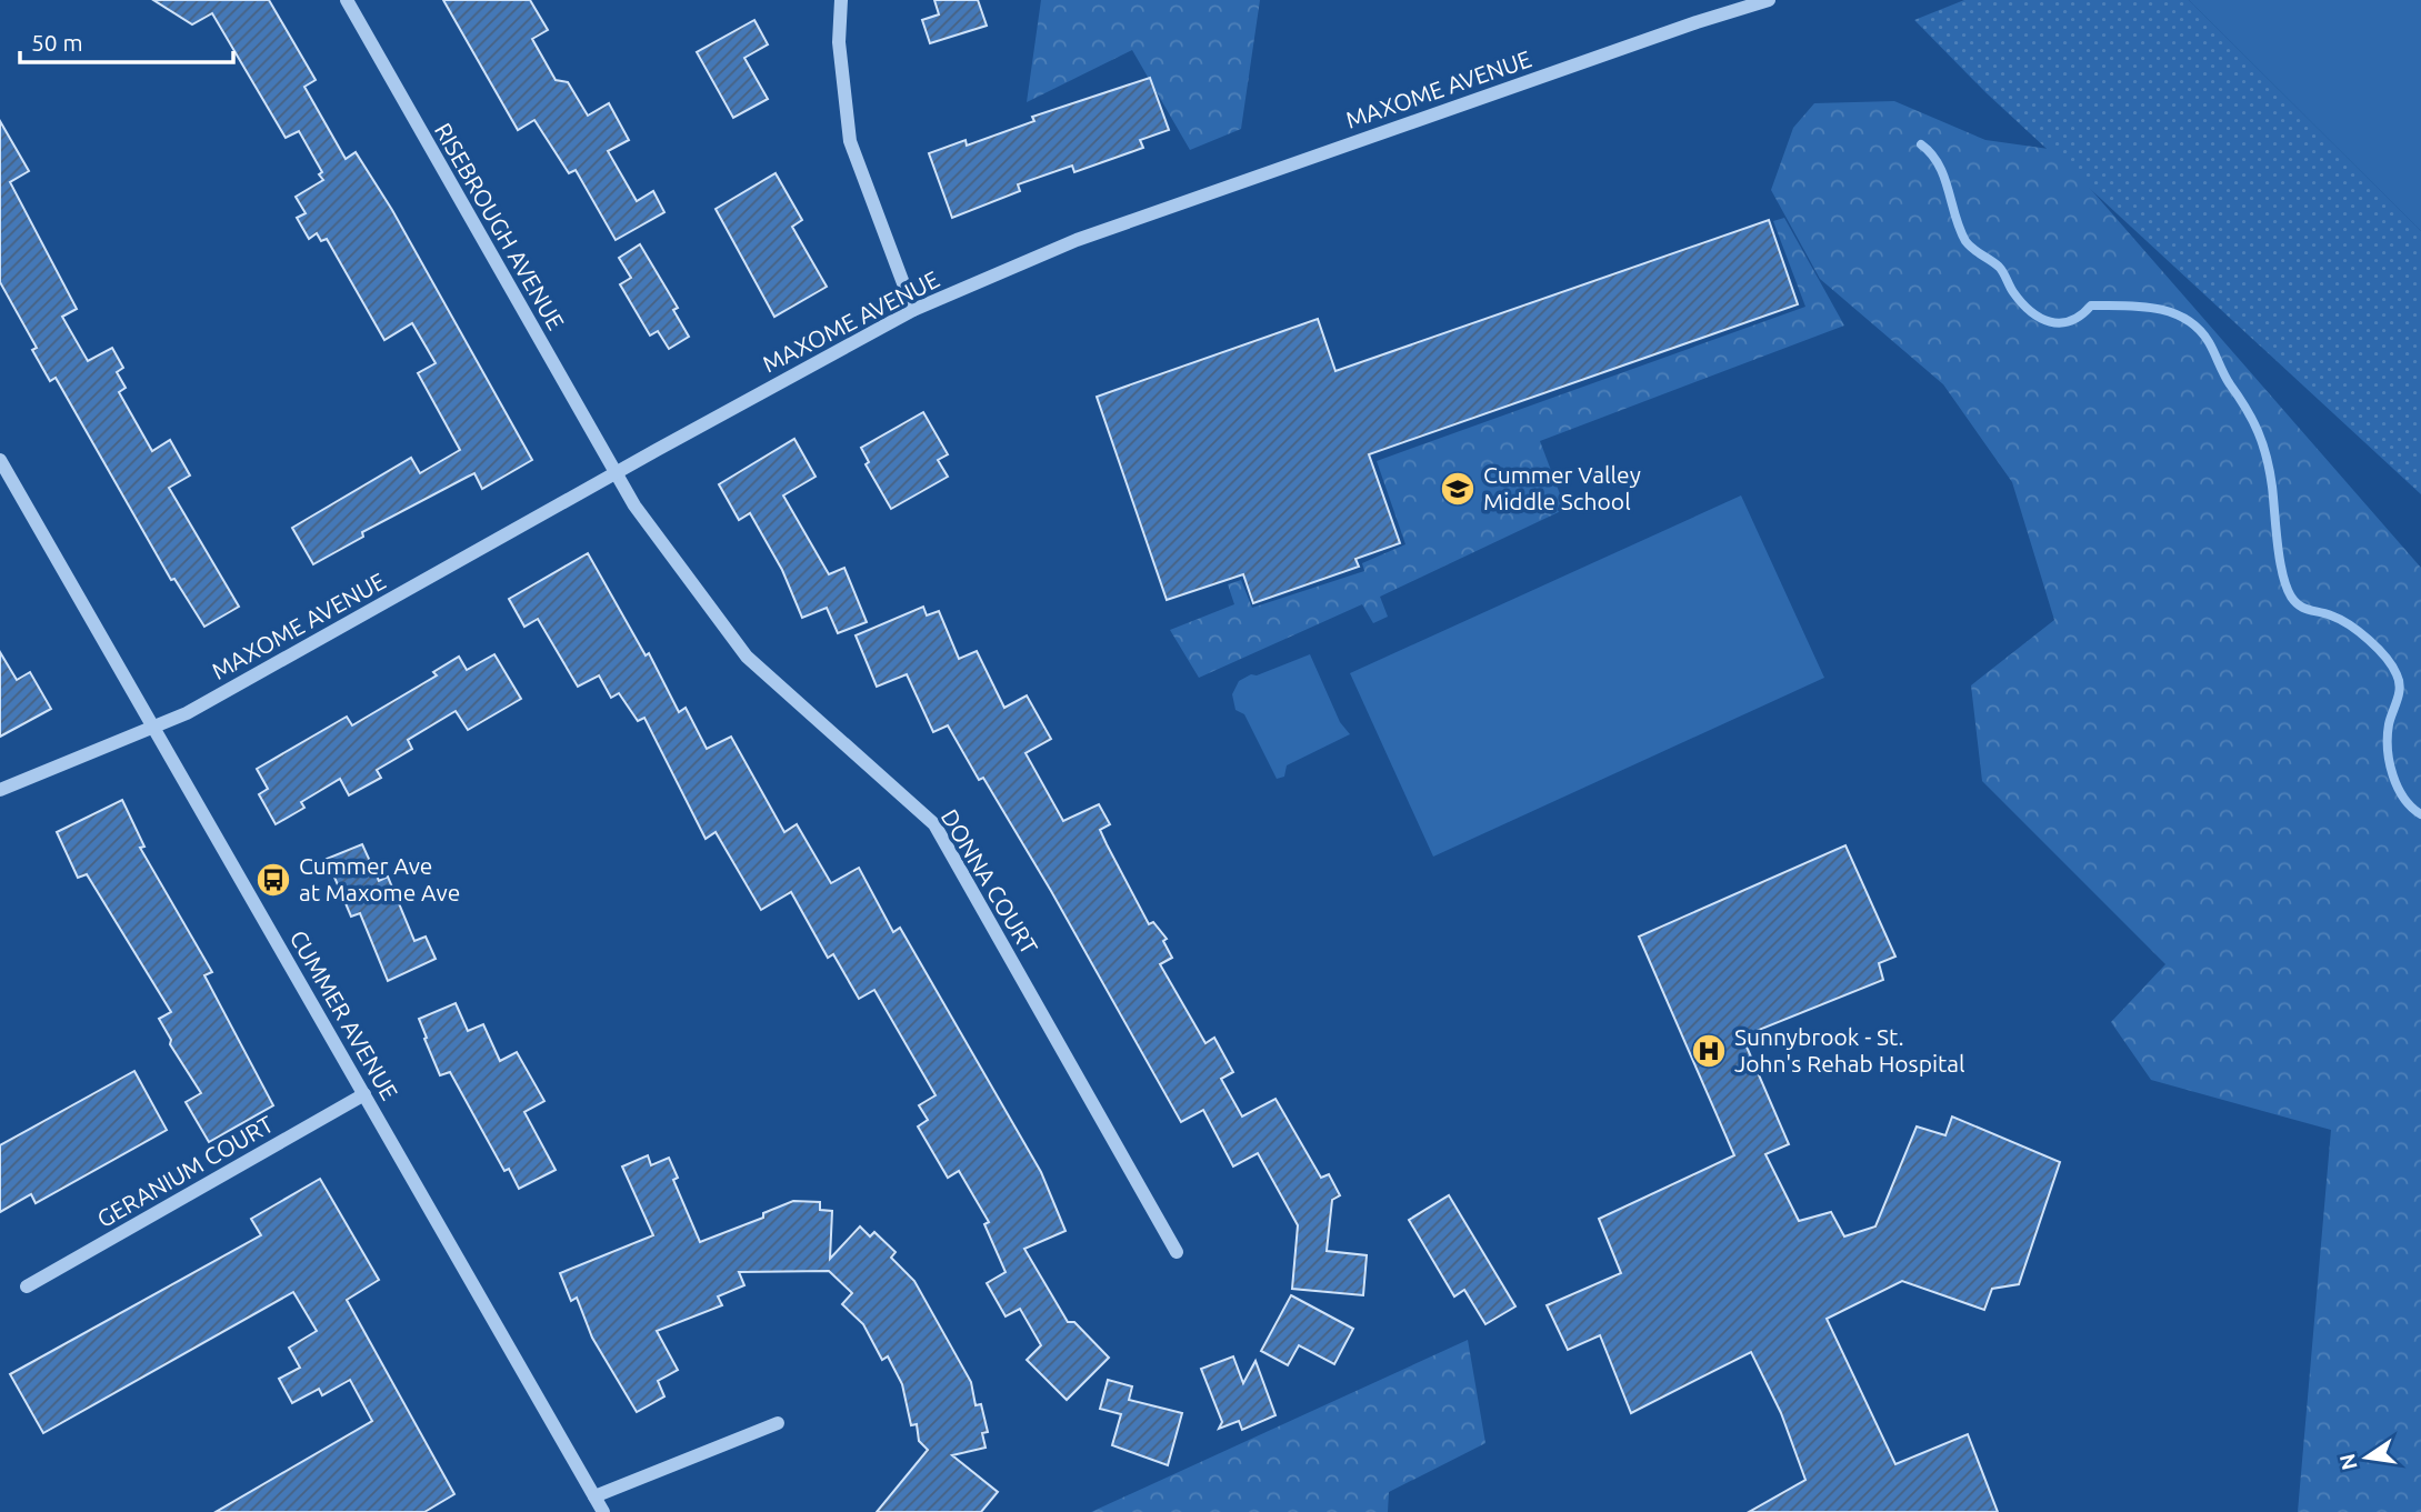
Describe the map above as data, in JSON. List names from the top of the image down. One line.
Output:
{"streets":{"street":["MAXOME AVENUE","RISEBROUGH AVENUE","DONNA COURT","CUMMER AVENUE","GERANIUM COURT"]},"crossings":[["MAXOME AVENUE","RISEBROUGH AVENUE"],["MAXOME AVENUE","DONNA COURT"],["MAXOME AVENUE","CUMMER AVENUE"],["RISEBROUGH AVENUE","DONNA COURT"],["CUMMER AVENUE","GERANIUM COURT"]],"places":{"school or university":["Cummer Valley Middle School"],"bus stop":["Cummer Ave at Maxome Ave"],"hospital":["Sunnybrook - St. John's Rehab Hospital"]},"scale_bar":"50 m","north":"left"}
